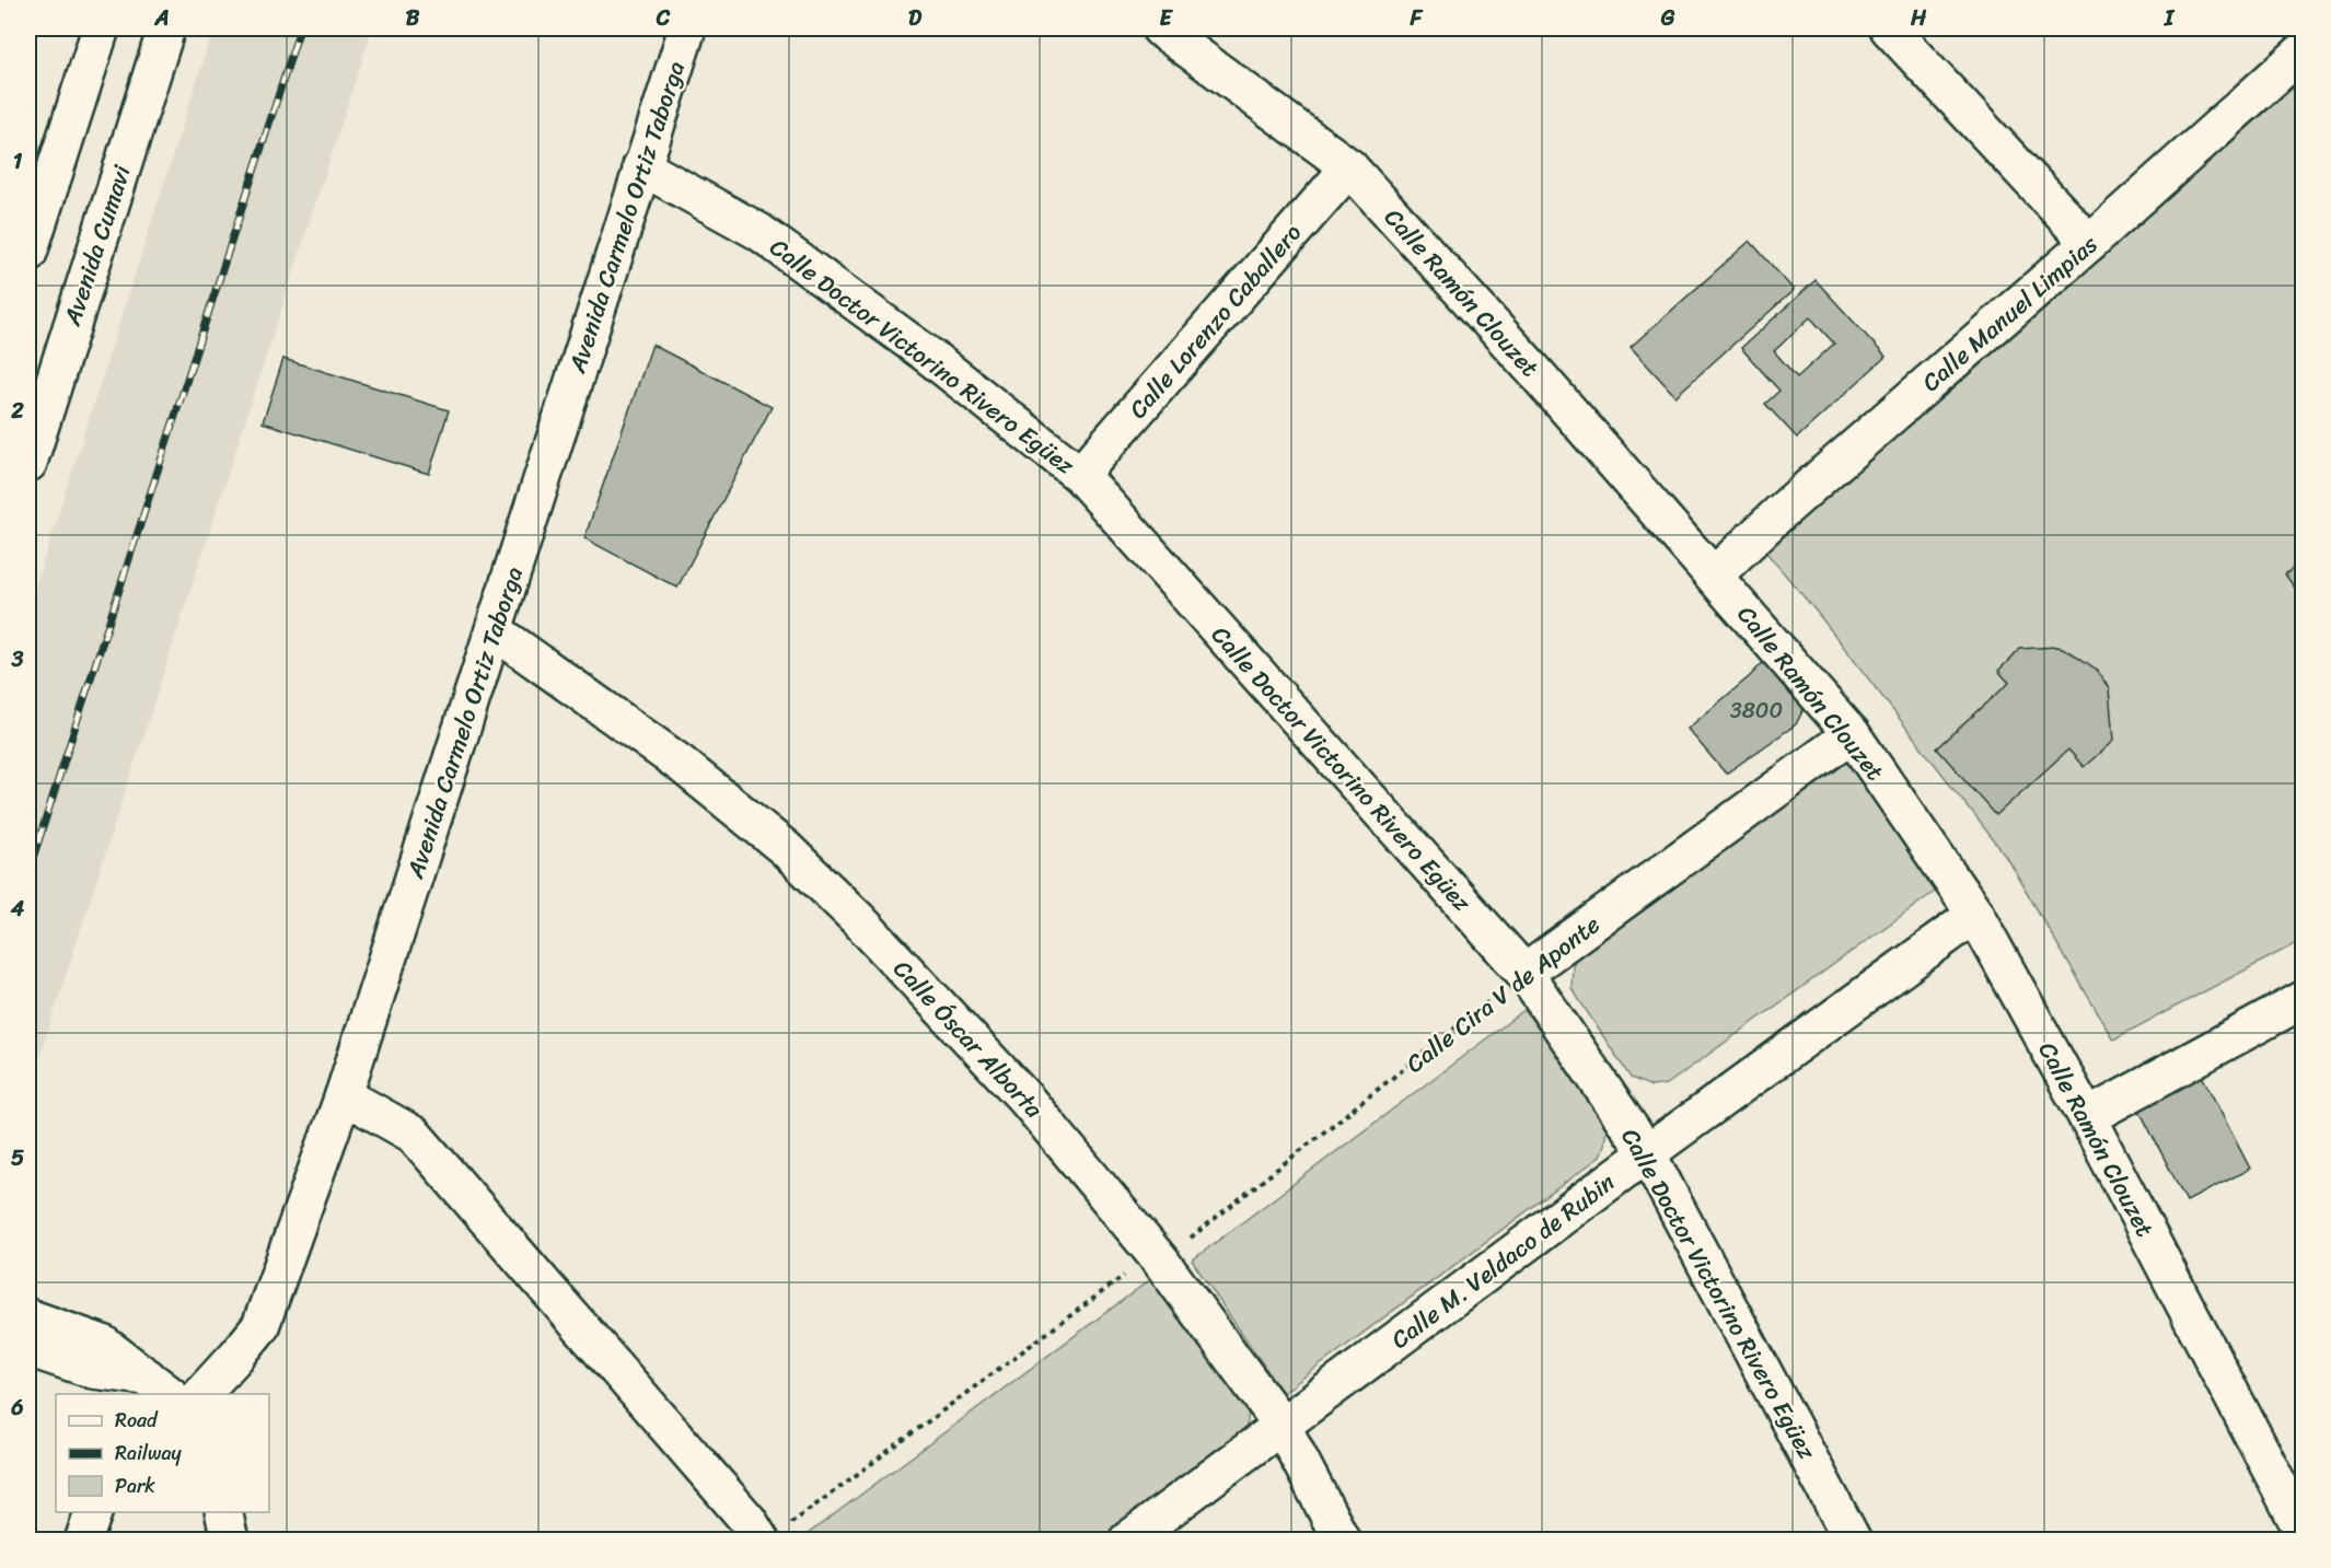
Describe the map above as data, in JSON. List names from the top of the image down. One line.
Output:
{"streets":{"street":["Avenida Carmelo Ortiz Taborga","Avenida Cumavi","Calle Ramón Clouzet","Calle Manuel Limpias","Calle Lorenzo Caballero","Calle Doctor Victorino Rivero Egüez","Calle Cira V de Aponte","Calle Óscar Alborta","Calle M. Veldaco de Rubin"]},"crossings":[["Avenida Carmelo Ortiz Taborga","Calle Doctor Victorino Rivero Egüez"],["Avenida Carmelo Ortiz Taborga","Calle Óscar Alborta"],["Calle Ramón Clouzet","Calle Manuel Limpias"],["Calle Ramón Clouzet","Calle Lorenzo Caballero"],["Calle Ramón Clouzet","Calle Cira V de Aponte"],["Calle Ramón Clouzet","Calle M. Veldaco de Rubin"],["Calle Lorenzo Caballero","Calle Doctor Victorino Rivero Egüez"],["Calle Doctor Victorino Rivero Egüez","Calle Cira V de Aponte"],["Calle Doctor Victorino Rivero Egüez","Calle M. Veldaco de Rubin"],["Calle Cira V de Aponte","Calle Óscar Alborta"],["Calle Óscar Alborta","Calle M. Veldaco de Rubin"]],"house_numbers":["3800"],"legend":["Road","Railway","Park"],"grid":{"columns":["A","B","C","D","E","F","G","H","I"],"rows":["1","2","3","4","5","6"]}}
